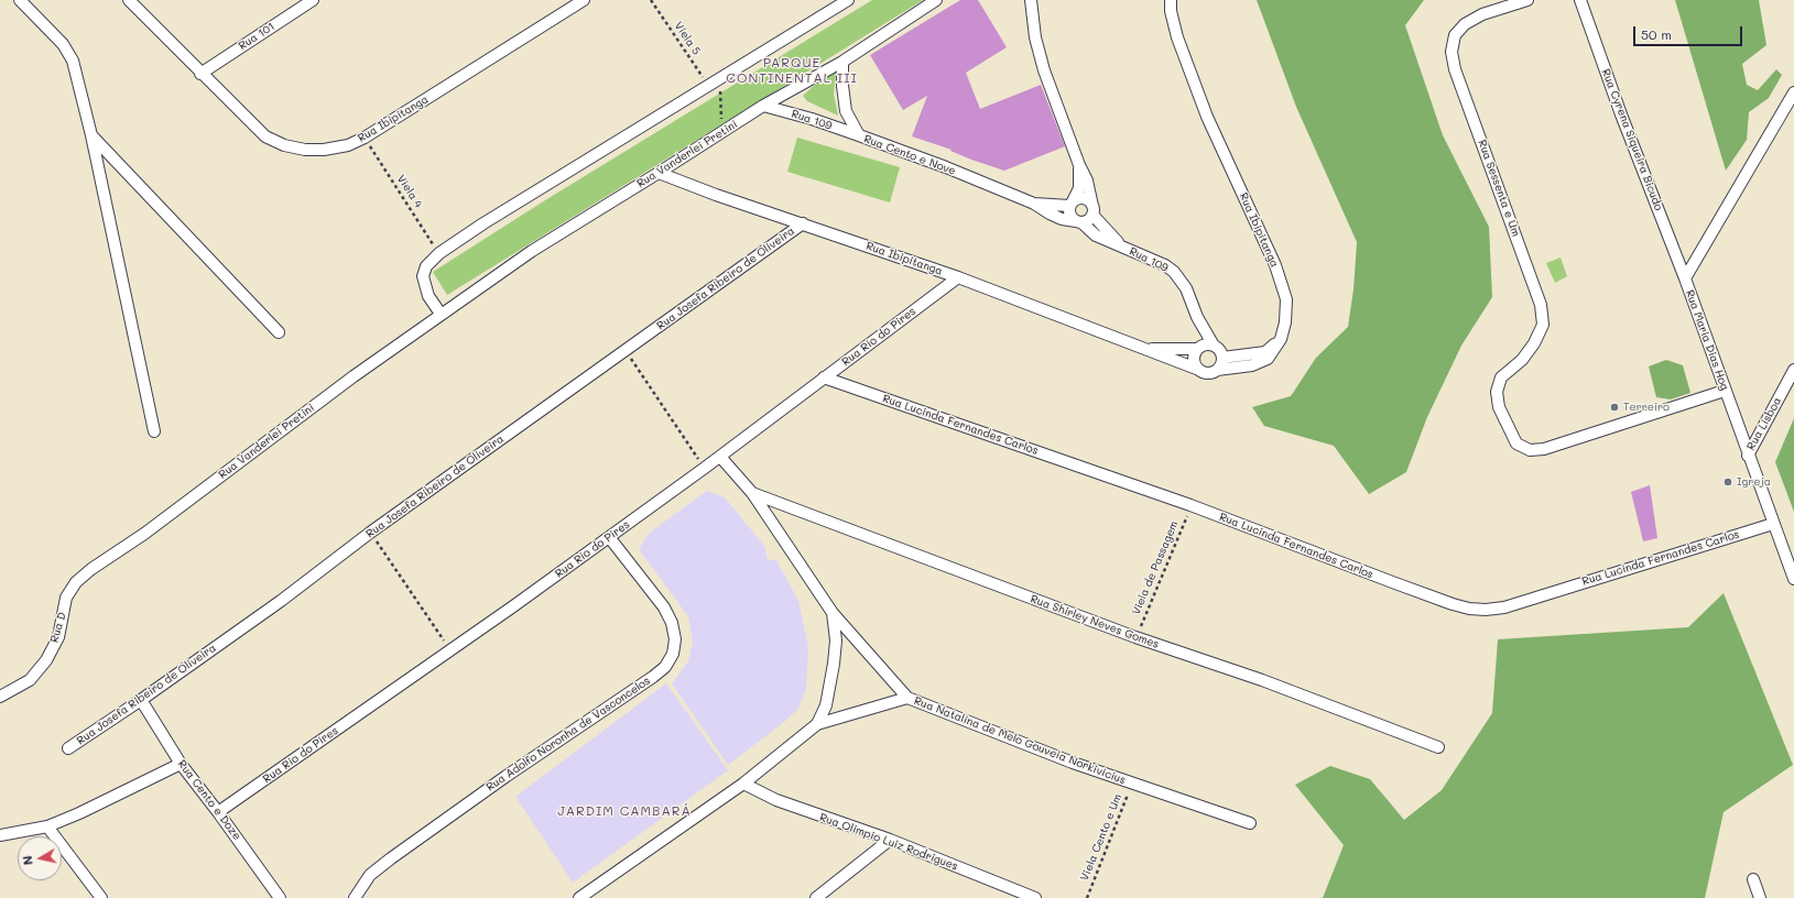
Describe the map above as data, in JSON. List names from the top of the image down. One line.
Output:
{"streets":{"street":["Rua 101","Rua Ibipitanga","Rua 109","Rua Cyrena Siqueira Bicudo","Rua Vanderlei Pretini","Rua Cento e Nove","Rua Sessenta e Um","Rua Josefa Ribeiro de Oliveira","Rua Rio do Pires","Rua Maria Dias Hog","Rua Lisboa","Rua Lucinda Fernandes Carlos","Rua Shirley Neves Gomes","Rua D","Rua Adolfo Noronha de Vasconcelos","Rua Natalina de Melo Gouveia Norkivicius","Rua Cento e Doze","Rua Olimpio Luiz Rodrigues"],"path":["Viela 5","Viela 4","Viela de Passagem","Viela Cento e Um"]},"crossings":[["Rua 101","Rua Ibipitanga"],["Rua Ibipitanga","Rua 109"],["Rua Ibipitanga","Rua Vanderlei Pretini"],["Rua Ibipitanga","Viela 4"],["Rua Ibipitanga","Rua Josefa Ribeiro de Oliveira"],["Rua Ibipitanga","Rua Rio do Pires"],["Rua 109","Rua Vanderlei Pretini"],["Rua 109","Rua Cento e Nove"],["Rua Cyrena Siqueira Bicudo","Rua Maria Dias Hog"],["Rua Vanderlei Pretini","Rua Cento e Nove"],["Rua Vanderlei Pretini","Rua D"],["Rua Sessenta e Um","Rua Maria Dias Hog"],["Rua Josefa Ribeiro de Oliveira","Rua Cento e Doze"],["Rua Rio do Pires","Rua Lucinda Fernandes Carlos"],["Rua Rio do Pires","Rua Adolfo Noronha de Vasconcelos"],["Rua Rio do Pires","Rua Cento e Doze"],["Rua Maria Dias Hog","Rua Lisboa"],["Rua Maria Dias Hog","Rua Lucinda Fernandes Carlos"],["Rua Lucinda Fernandes Carlos","Viela de Passagem"],["Viela de Passagem","Rua Shirley Neves Gomes"],["Rua Natalina de Melo Gouveia Norkivicius","Viela Cento e Um"],["Rua Natalina de Melo Gouveia Norkivicius","Rua Olimpio Luiz Rodrigues"]],"districts":["PARQUE CONTINENTAL III","JARDIM CAMBARÁ"],"places":["Terreiro","Igreja"],"scale_bar":"50 m","north":"left"}
